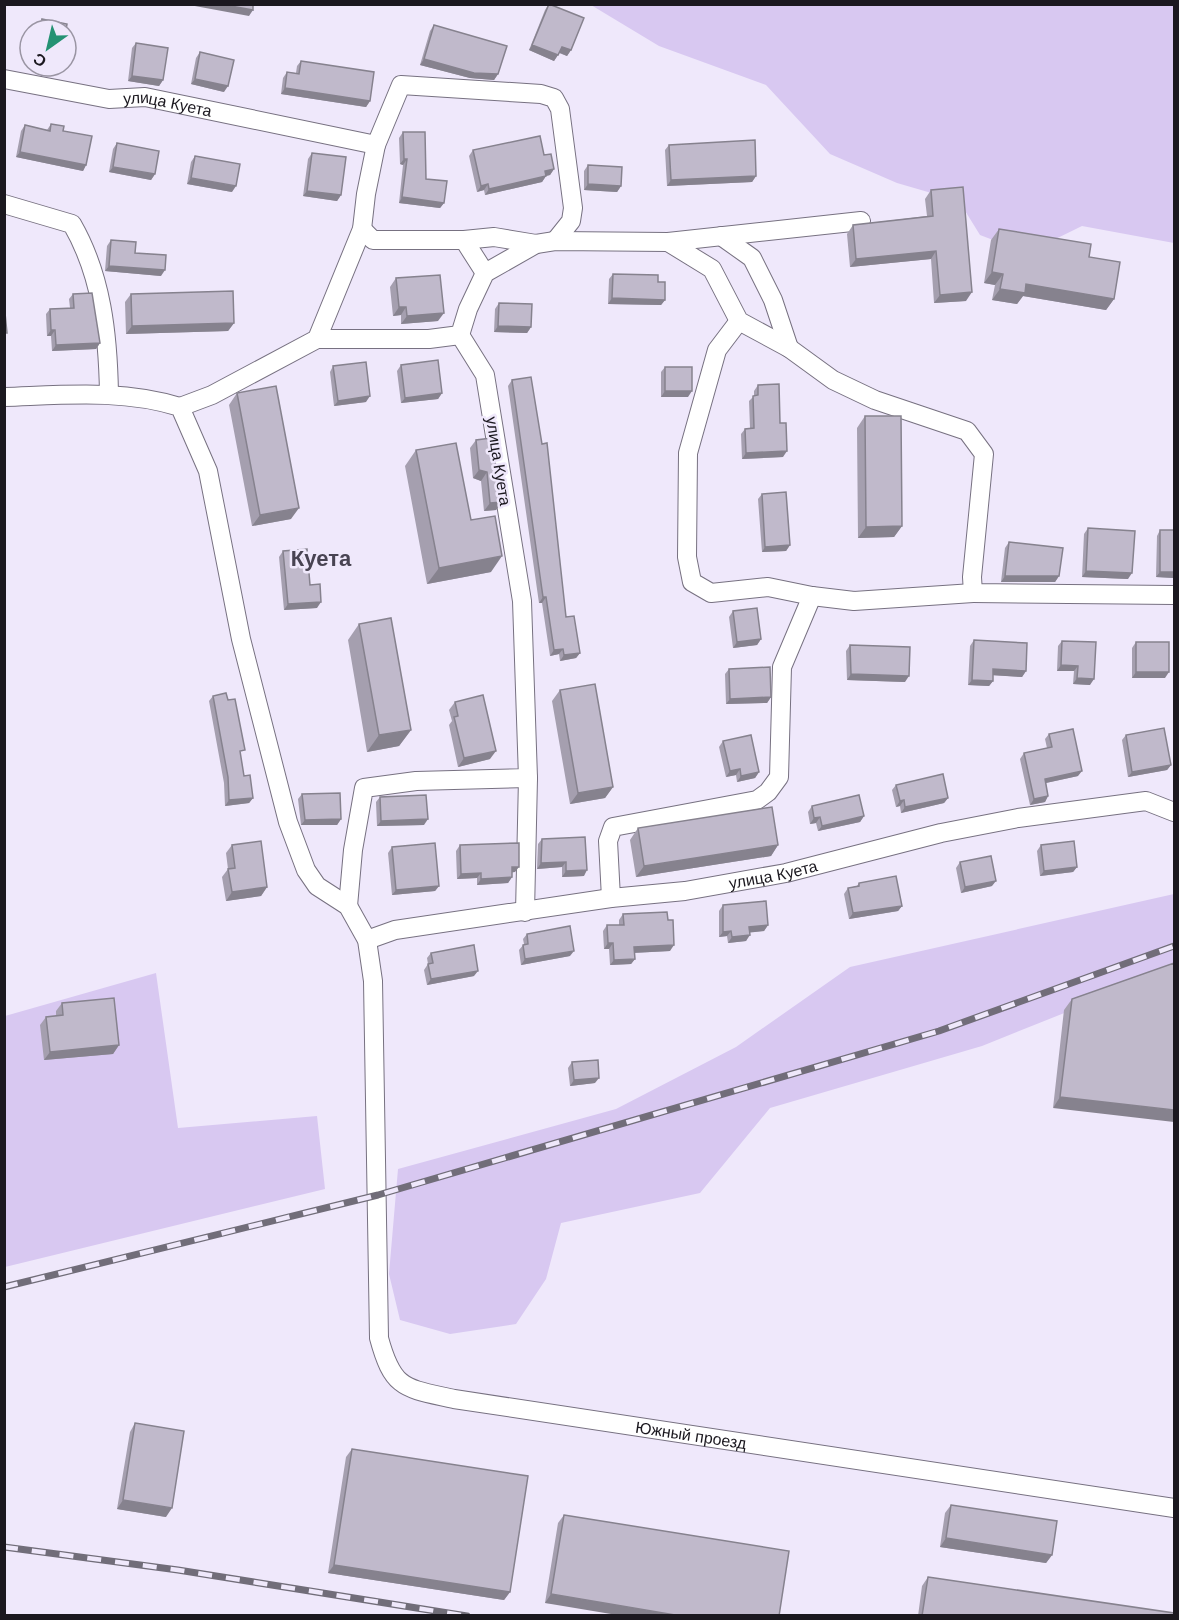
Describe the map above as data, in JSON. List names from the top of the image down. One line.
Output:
{"streets":{"street":["улица Куета","Южный проезд"]},"crossings":[["улица Куета","Южный проезд"]],"districts":["Куета"],"north":"bottom left"}
